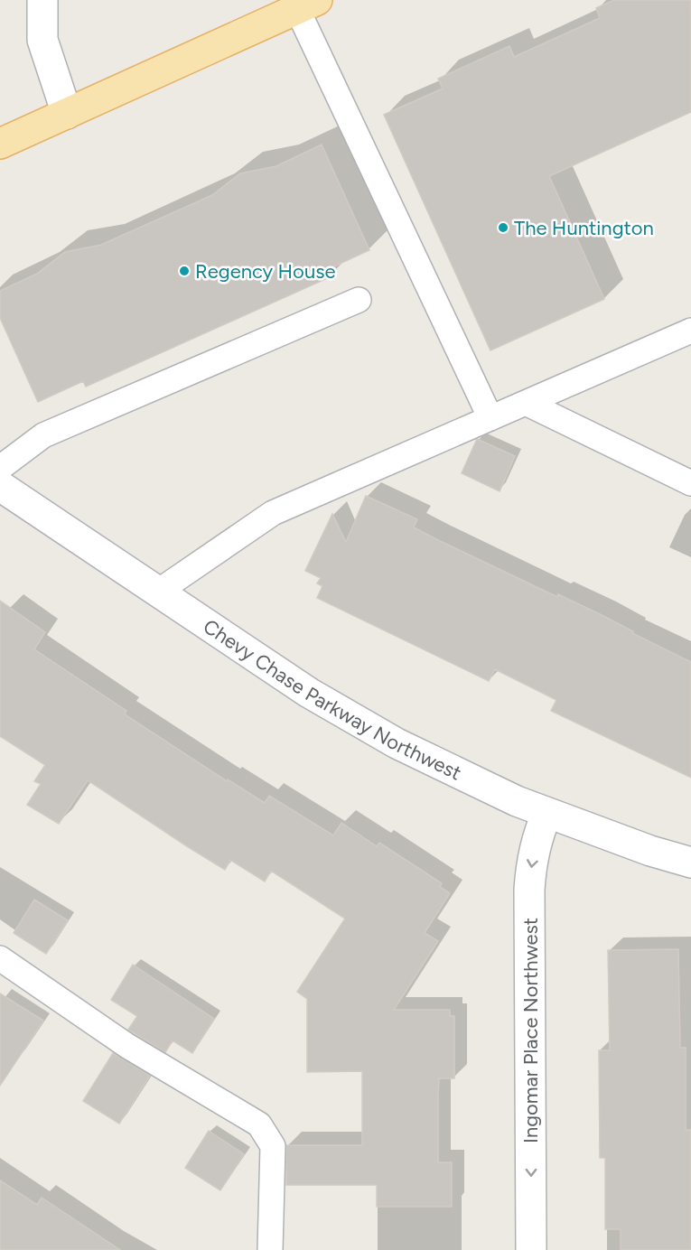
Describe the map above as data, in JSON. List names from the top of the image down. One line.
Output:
{"streets":{"street":["Chevy Chase Parkway Northwest","Ingomar Place Northwest"]},"crossings":[["Chevy Chase Parkway Northwest","Ingomar Place Northwest"]],"one_way":["Ingomar Place Northwest"],"places":["The Huntington","Regency House"]}
